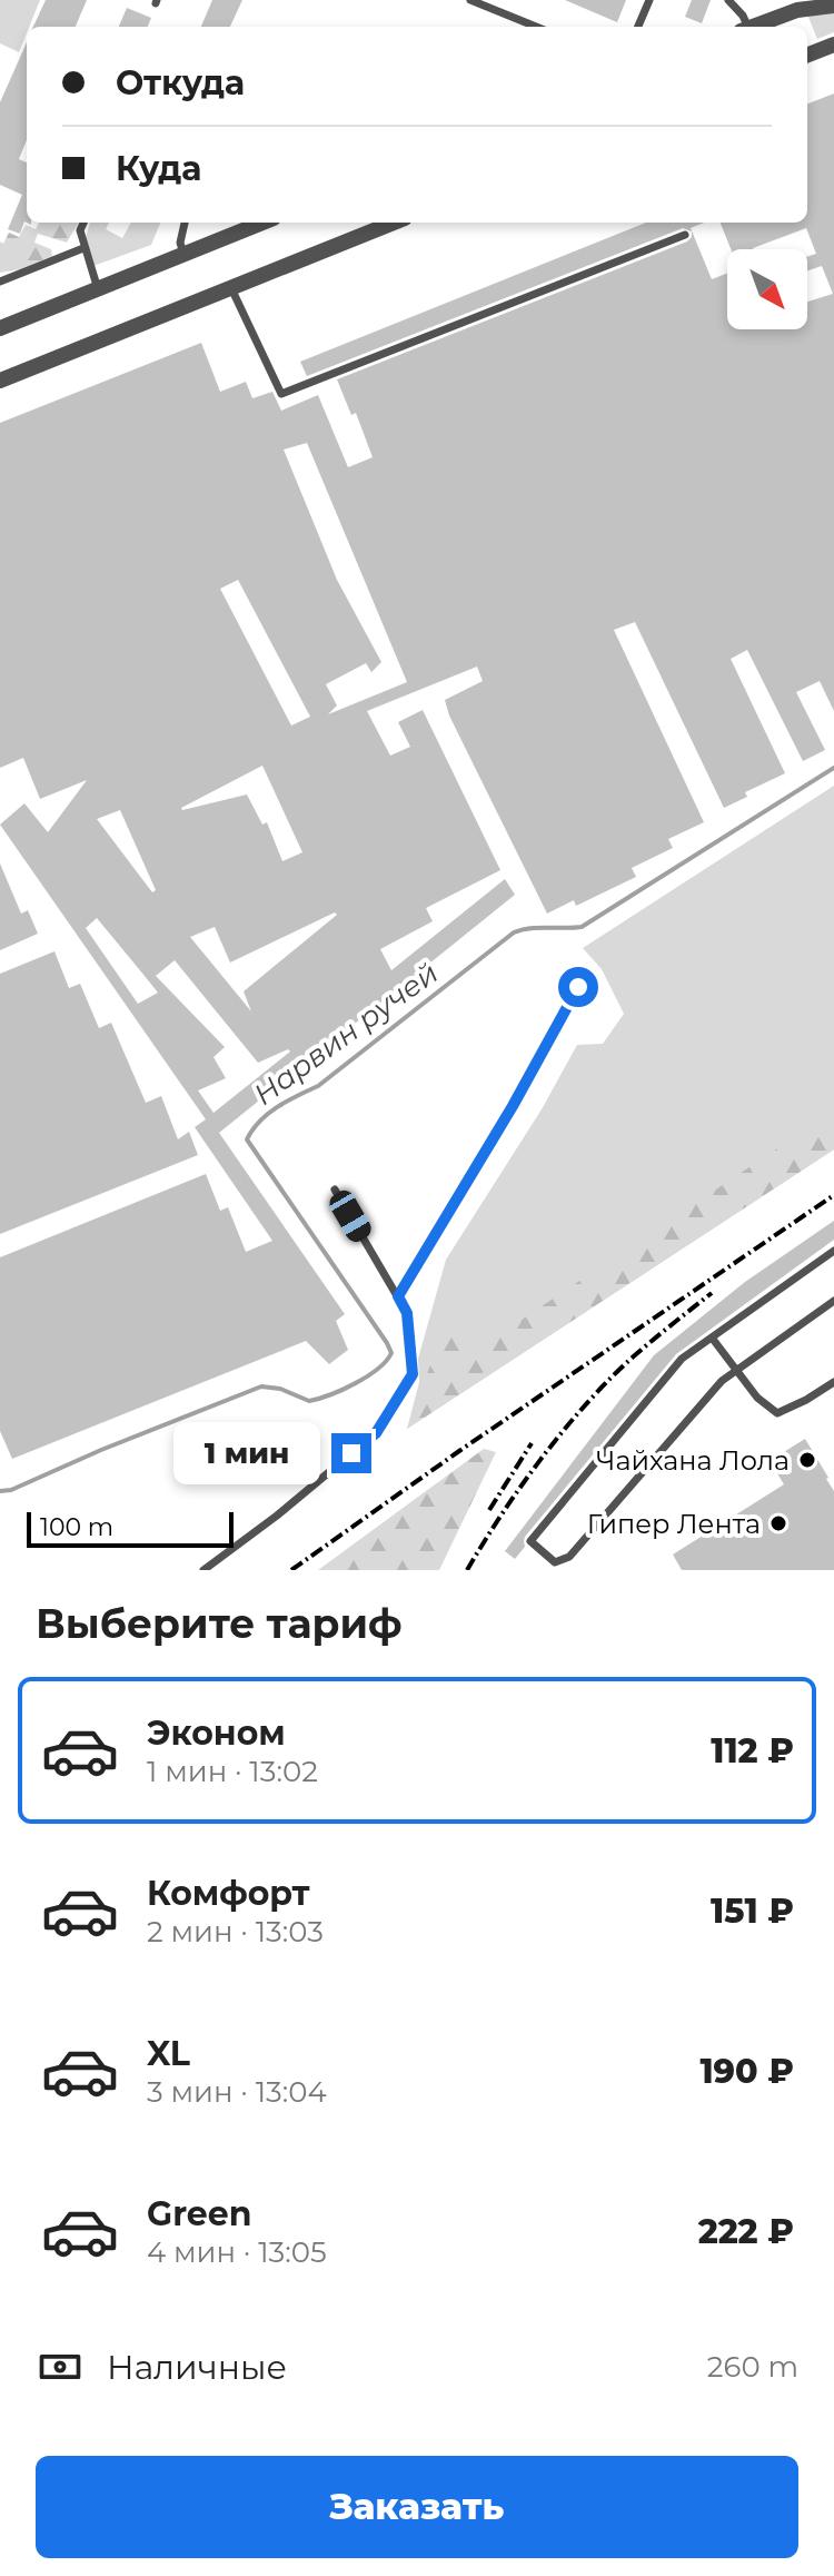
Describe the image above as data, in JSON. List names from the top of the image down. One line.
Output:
{"water":["Нарвин ручей"],"places":["Чайхана Лола","Гипер Лента"],"scale_bar":"100 m","north":"bottom right","page":{"banner":["Откуда","Куда"],"bubble":"1 мин","scale":"100 m","heading":"Выберите тариф","list":[{"name":"Эконом","note":"1 мин · 13:02","value":"112 ₽"},{"name":"Комфорт","note":"2 мин · 13:03","value":"151 ₽"},{"name":"XL","note":"3 мин · 13:04","value":"190 ₽"},{"name":"Green","note":"4 мин · 13:05","value":"222 ₽"}],"pay":["Наличные","260 m"],"buttons":"Заказать"}}
